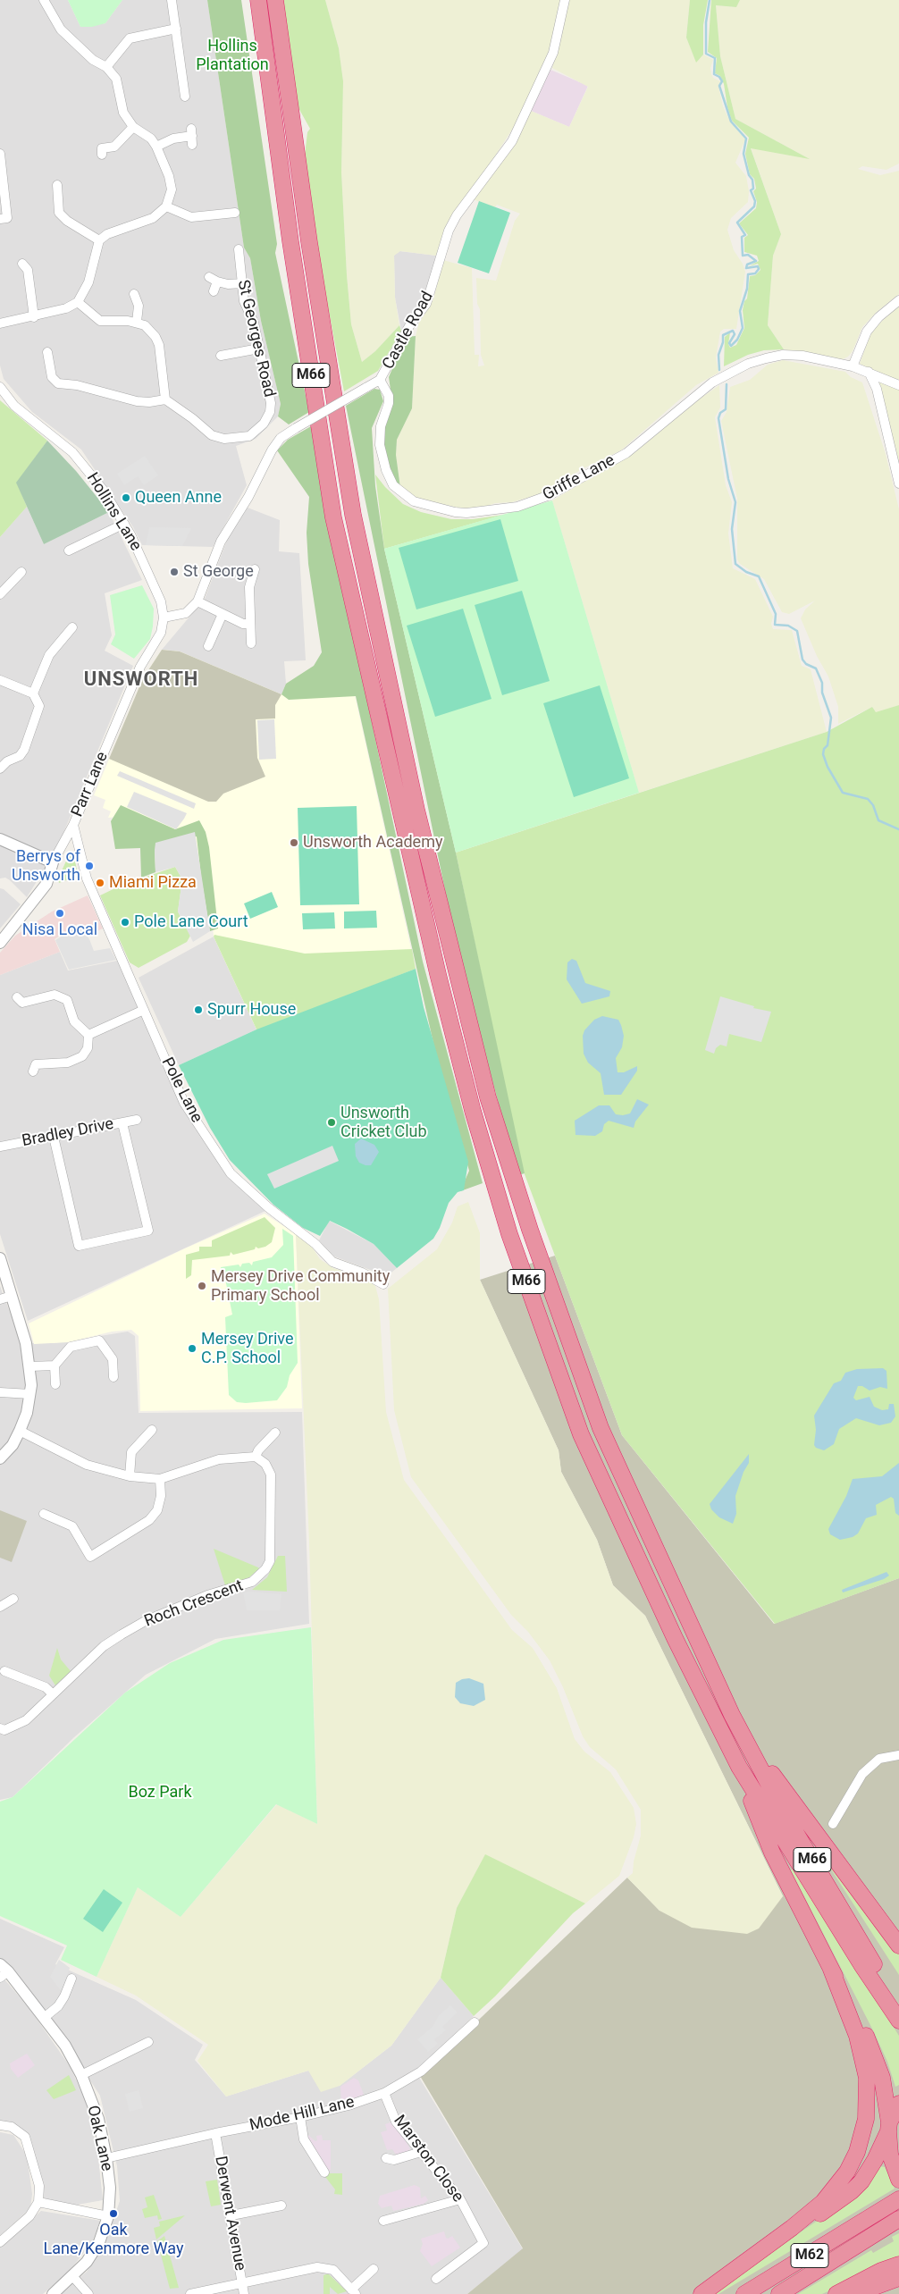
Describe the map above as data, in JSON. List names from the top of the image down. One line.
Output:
{"streets":{"highway":["M66","M62"],"street":["Castle Road","St Georges Road","Griffe Lane","Hollins Lane","Parr Lane","Pole Lane","Bradley Drive","Roch Crescent","Mode Hill Lane","Oak Lane","Marston Close","Derwent Avenue"]},"crossings":[["Castle Road","Griffe Lane"],["Hollins Lane","Parr Lane"],["Parr Lane","Pole Lane"],["Mode Hill Lane","Oak Lane"],["Mode Hill Lane","Marston Close"],["Mode Hill Lane","Derwent Avenue"]],"districts":["UNSWORTH"],"parks":["Hollins Plantation","Boz Park"],"places":["Queen Anne","St George","Unsworth Academy","Berrys of Unsworth","Miami Pizza","Nisa Local","Pole Lane Court","Spurr House","Unsworth Cricket Club","Mersey Drive Community Primary School","Mersey Drive C.P. School","Oak Lane/Kenmore Way"]}
